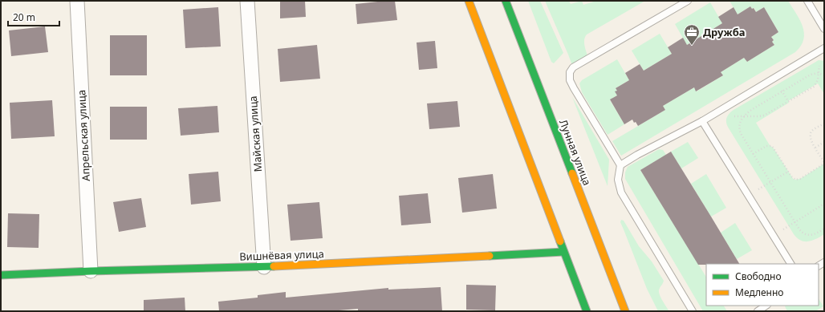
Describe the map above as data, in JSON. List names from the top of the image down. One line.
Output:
{"streets":{"street":["Майская улица","Апрельская улица","Лунная улица","Вишнёвая улица"]},"crossings":[["Майская улица","Вишнёвая улица"],["Апрельская улица","Вишнёвая улица"]],"places":{"office":["Дружба"]},"legend":["Свободно","Медленно"],"scale_bar":"20 m"}
